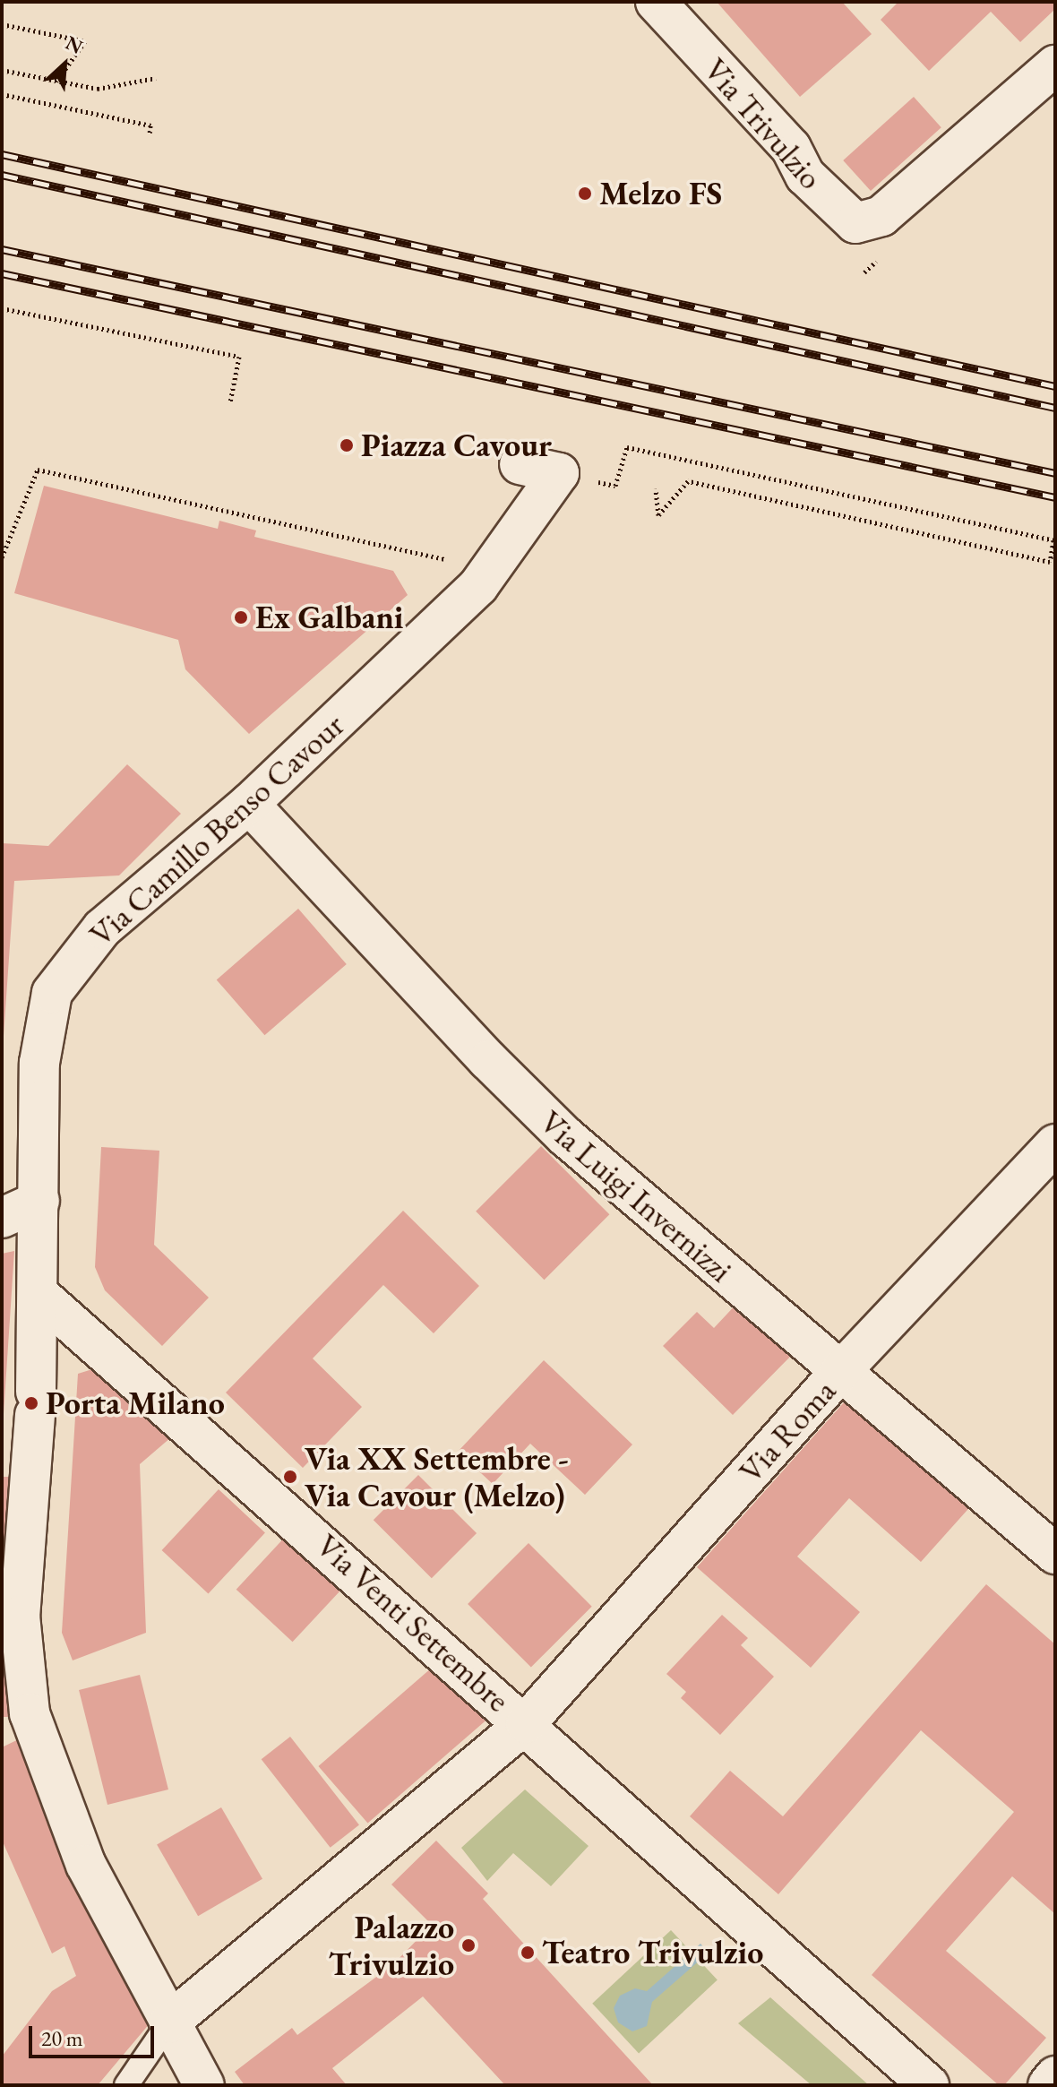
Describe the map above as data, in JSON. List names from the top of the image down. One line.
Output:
{"streets":{"street":["Via Trivulzio","Via Camillo Benso Cavour","Via Luigi Invernizzi","Via Roma","Via Venti Settembre"]},"crossings":[["Via Camillo Benso Cavour","Via Luigi Invernizzi"],["Via Camillo Benso Cavour","Via Roma"],["Via Camillo Benso Cavour","Via Venti Settembre"],["Via Luigi Invernizzi","Via Roma"],["Via Roma","Via Venti Settembre"]],"places":["Melzo FS","Piazza Cavour","Ex Galbani","Porta Milano","Via XX Settembre - Via Cavour (Melzo)","Palazzo Trivulzio","Teatro Trivulzio"],"scale_bar":"20 m","north":"top right"}
